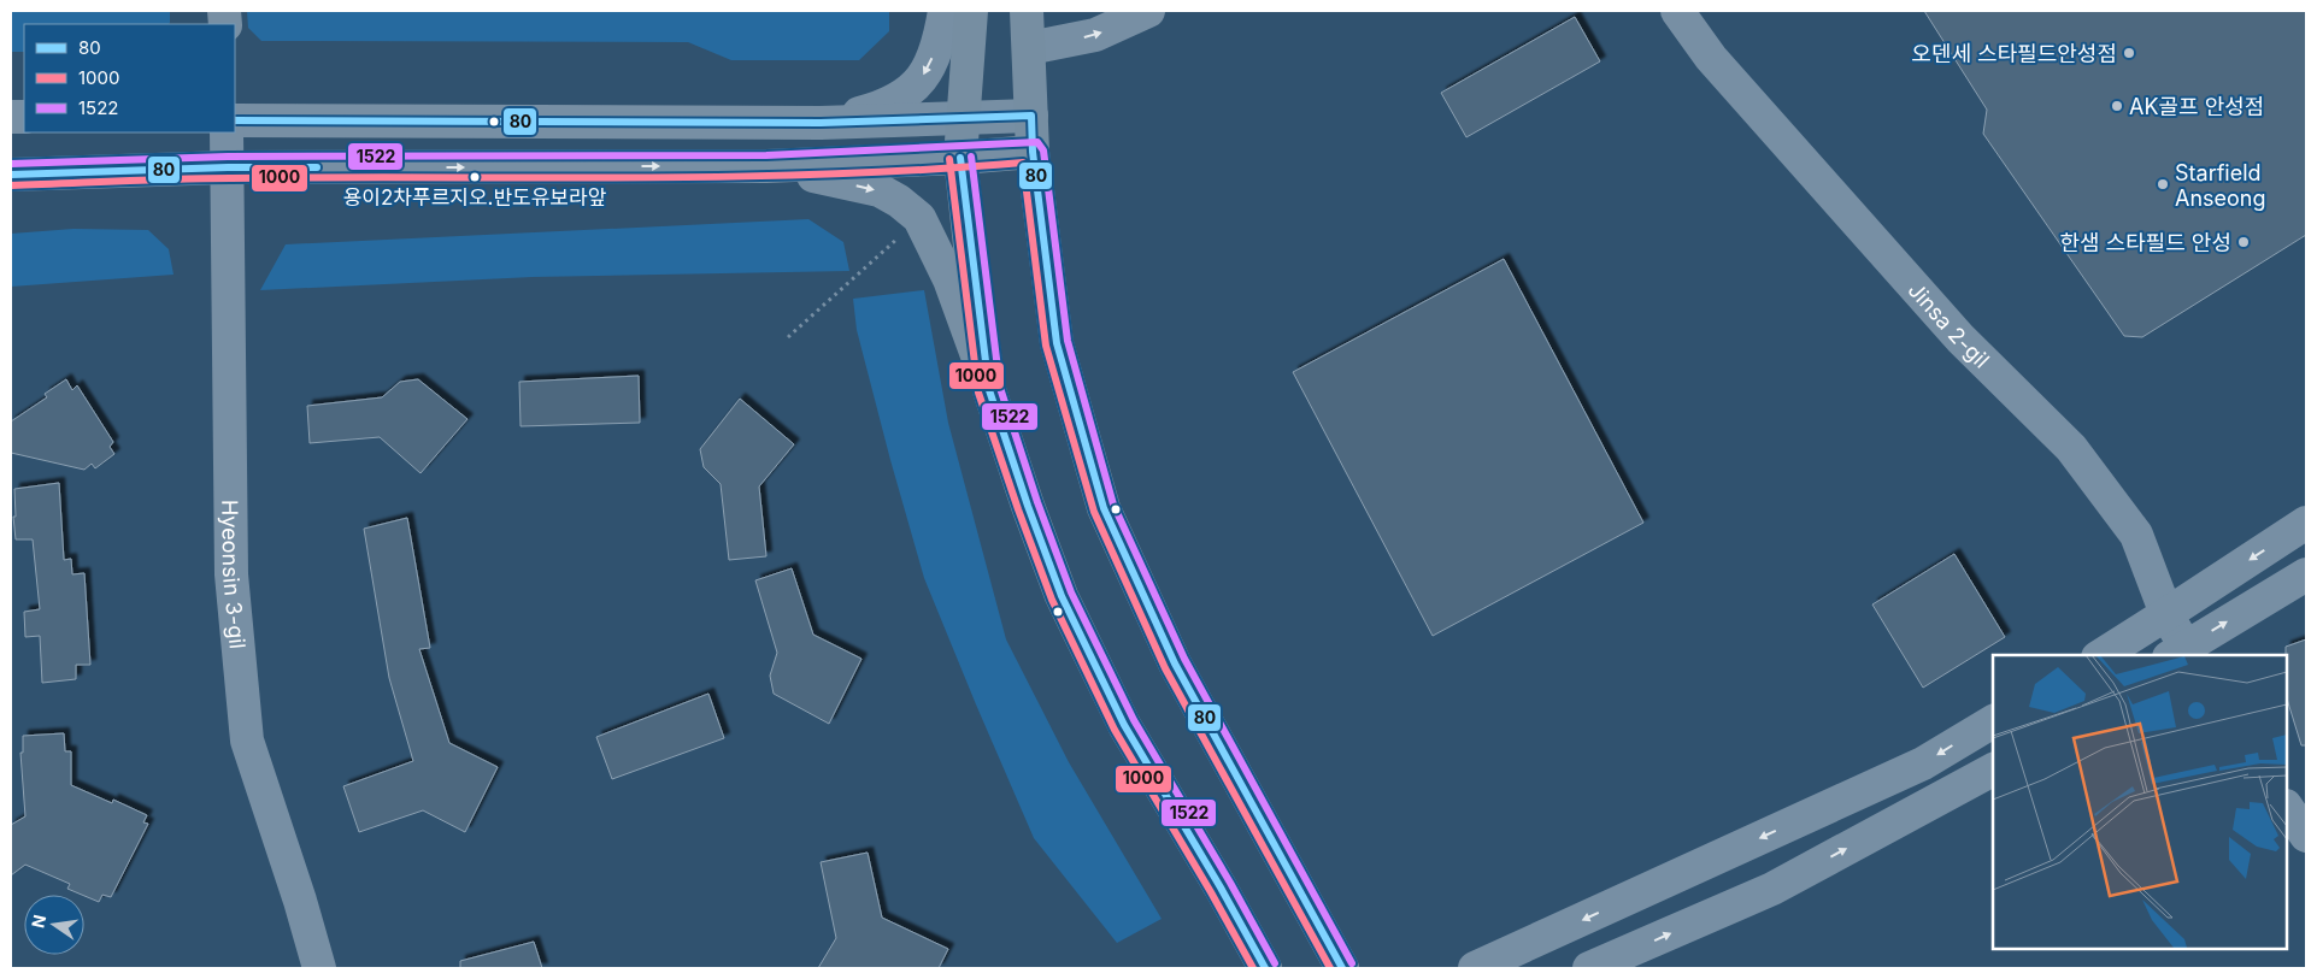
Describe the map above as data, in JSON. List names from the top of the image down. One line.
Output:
{"streets":{"street":["Jinsa 2-gil","Hyeonsin 3-gil"]},"places":["오덴세 스타필드안성점","AK골프 안성점","용이2차푸르지오.반도유보라앞","Starfield Anseong","한샘 스타필드 안성"],"lines":["transit line 80","transit line 1522","transit line 1000"],"legend":["80","1000","1522"],"north":"left"}
